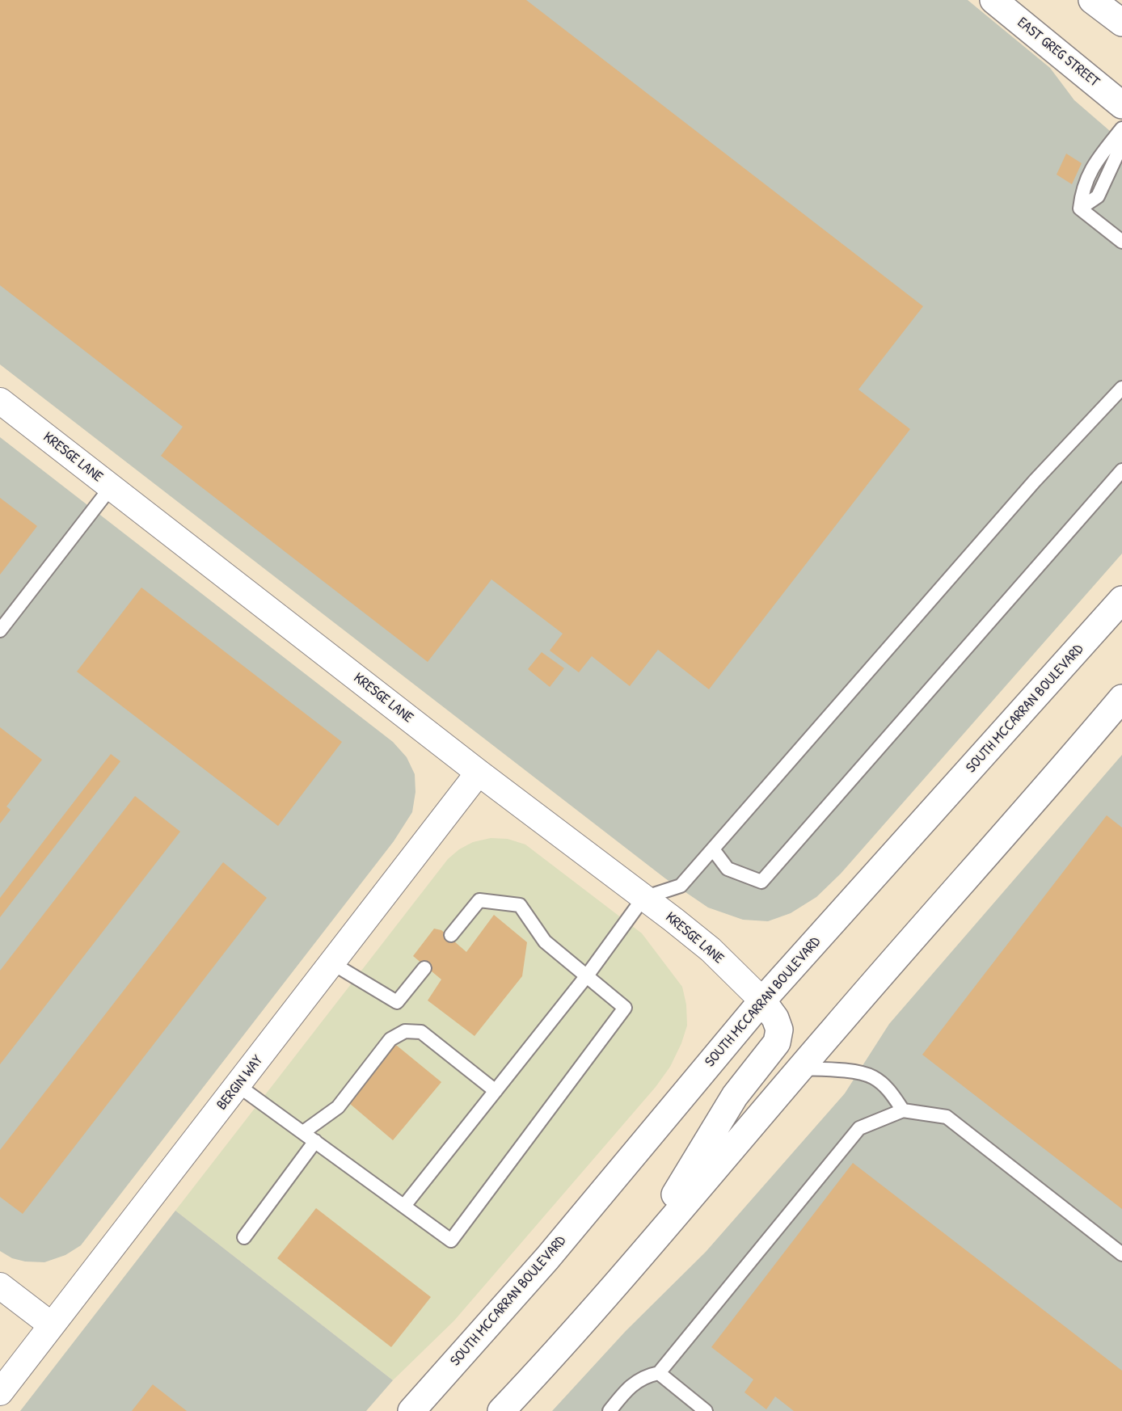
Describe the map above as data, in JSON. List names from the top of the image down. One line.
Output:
{"streets":{"main road":["EAST GREG STREET","SOUTH MCCARRAN BOULEVARD"],"street":["KRESGE LANE","BERGIN WAY"]},"crossings":[["KRESGE LANE","SOUTH MCCARRAN BOULEVARD"],["KRESGE LANE","BERGIN WAY"]]}
